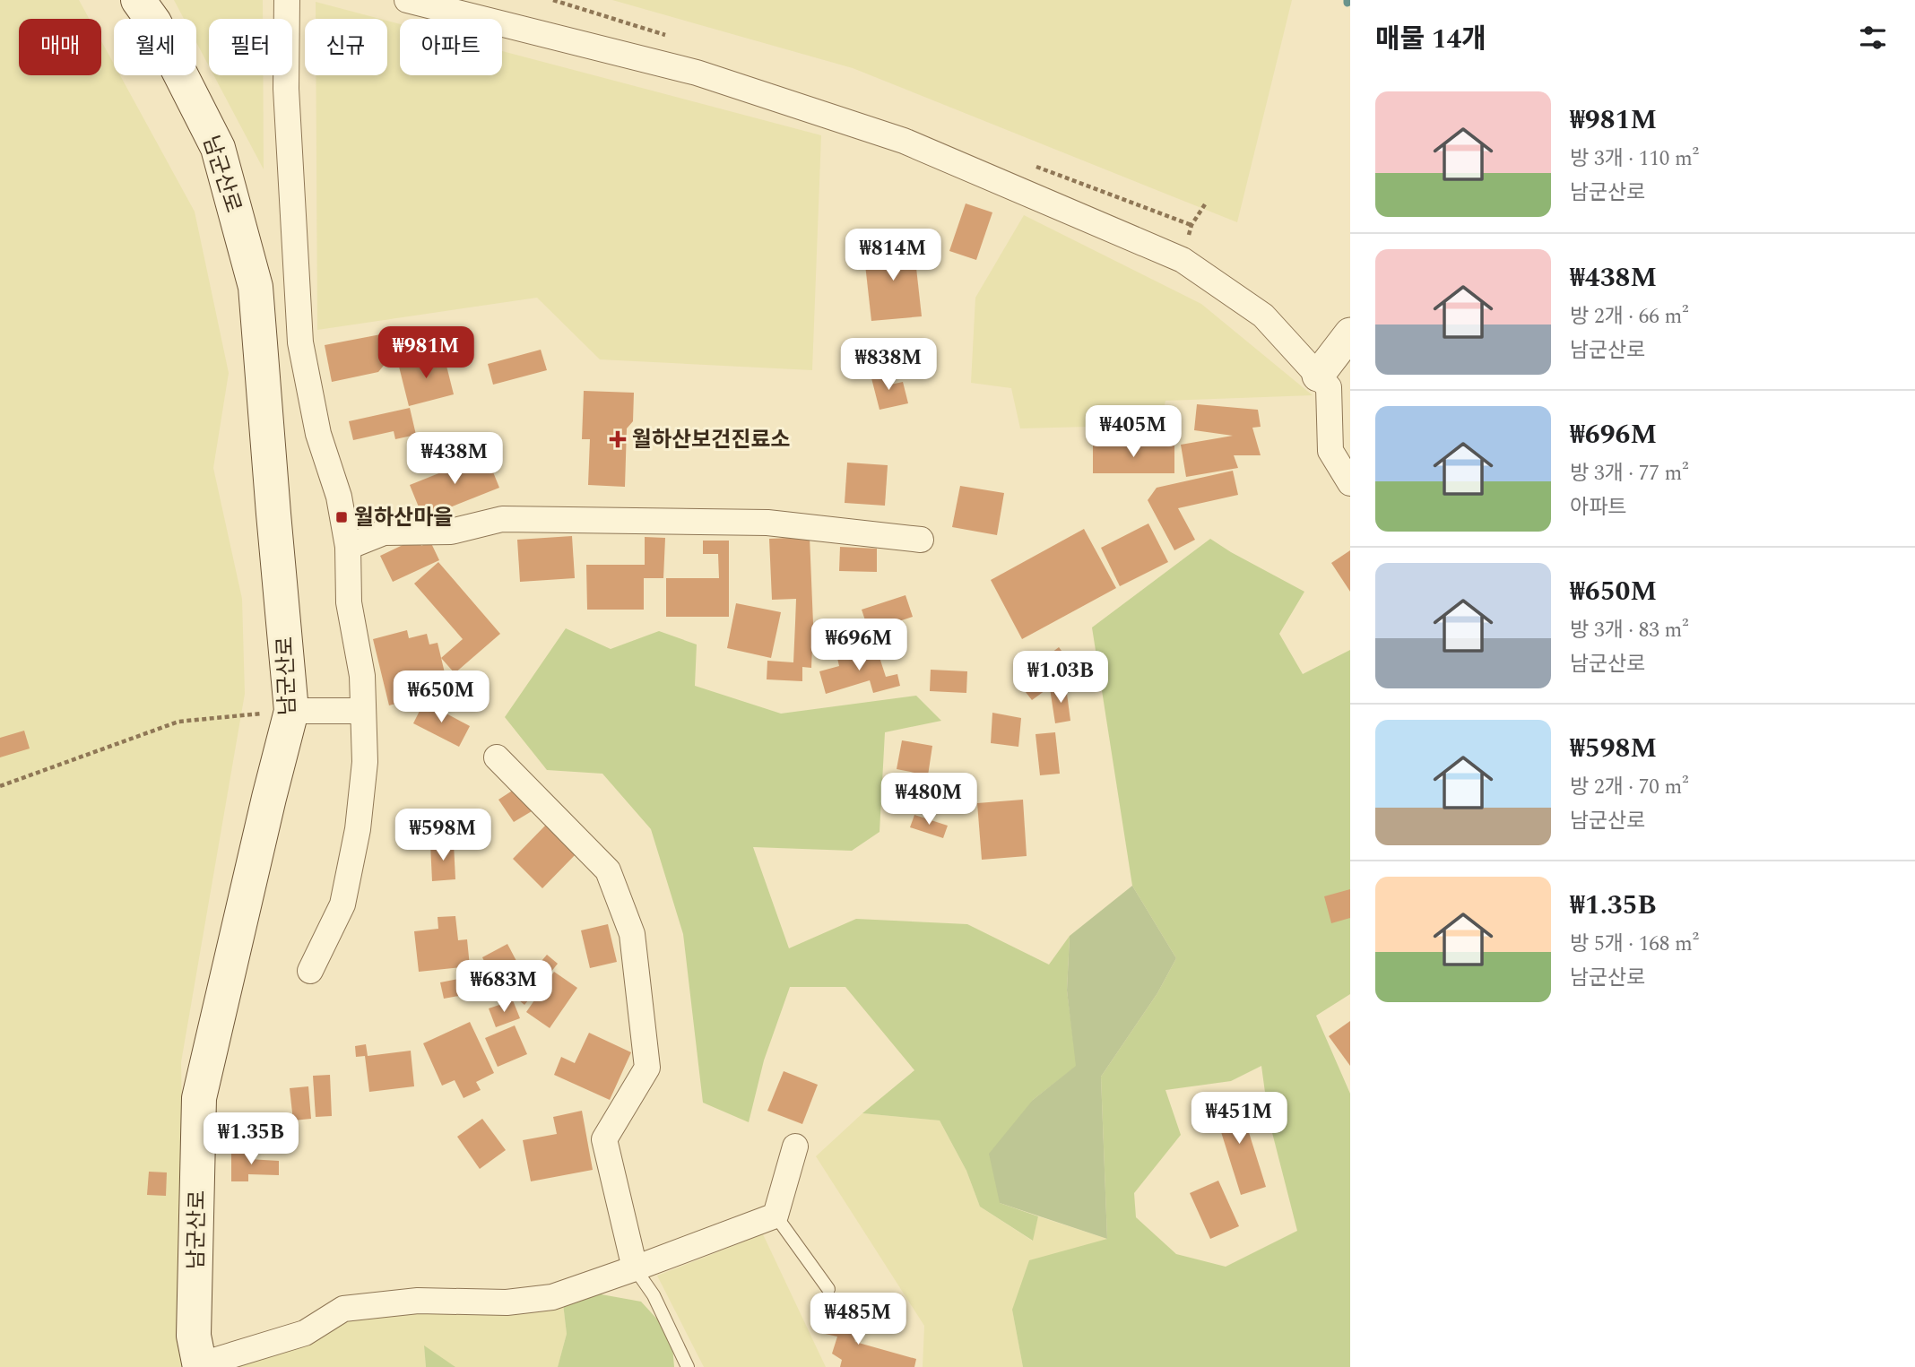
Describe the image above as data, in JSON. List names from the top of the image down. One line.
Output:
{"streets":{"main road":["남군산로"]},"places":{"health":["월하산보건진료소"],"transit":["월하산마을"]},"page":{"heading":"매물 14개","chip":["매매","월세","필터","신규","아파트"],"list":[{"name":"₩981M","note":"방 3개 · 110 m² · 남군산로"},{"name":"₩438M","note":"방 2개 · 66 m² · 남군산로"},{"name":"₩696M","note":"방 3개 · 77 m² · 아파트"},{"name":"₩650M","note":"방 3개 · 83 m² · 남군산로"},{"name":"₩598M","note":"방 2개 · 70 m² · 남군산로"},{"name":"₩1.35B","note":"방 5개 · 168 m² · 남군산로"}],"price":["₩814M","₩981M","₩838M","₩405M","₩438M","₩696M","₩1.03B","₩650M","₩480M","₩598M","₩683M","₩451M","₩1.35B","₩485M"]}}
